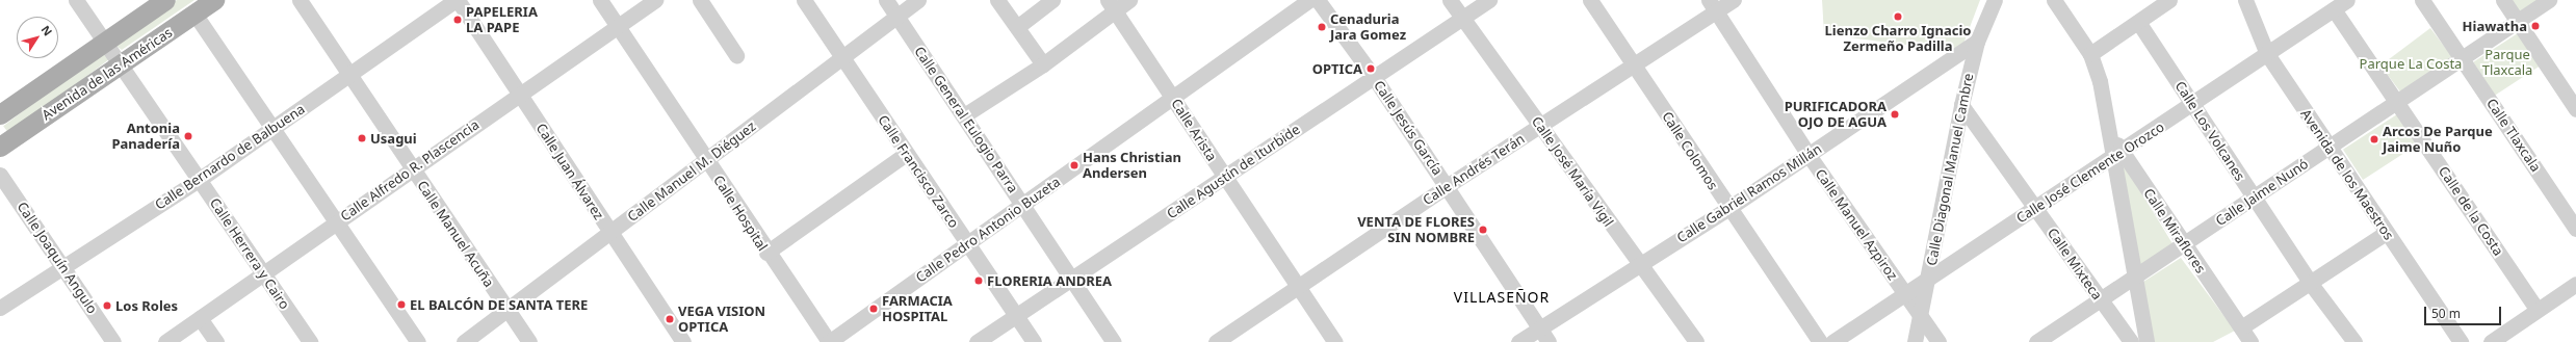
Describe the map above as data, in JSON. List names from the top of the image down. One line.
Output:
{"streets":{"main road":["Avenida de las Américas"],"street":["Calle General Eulogio Parra","Calle Jesús García","Calle Arista","Calle Los Volcanes","Calle Tlaxcala","Calle Colomos","Calle Bernardo de Balbuena","Calle Andrés Terán","Calle Diagonal Manuel Cambre","Calle Alfredo R. Plascencia","Calle Juan Álvarez","Calle Manuel M. Diéguez","Calle Francisco Zarco","Calle Agustín de Iturbide","Calle José María Vigil","Calle José Clemente Orozco","Avenida de los Maestros","Calle Jaime Nunó","Calle Gabriel Ramos Millán","Calle de la Costa","Calle Hospital","Calle Manuel Azpiroz","Calle Pedro Antonio Buzeta","Calle Miraflores","Calle Manuel Acuña","Calle Herrera y Cairo","Calle Joaquín Angulo","Calle Mixteca"]},"crossings":[["Avenida de las Américas","Calle Herrera y Cairo"],["Calle General Eulogio Parra","Calle Manuel M. Diéguez"],["Calle General Eulogio Parra","Calle Agustín de Iturbide"],["Calle General Eulogio Parra","Calle Pedro Antonio Buzeta"],["Calle Jesús García","Calle Andrés Terán"],["Calle Jesús García","Calle Agustín de Iturbide"],["Calle Jesús García","Calle Gabriel Ramos Millán"],["Calle Arista","Calle Andrés Terán"],["Calle Arista","Calle Agustín de Iturbide"],["Calle Arista","Calle Pedro Antonio Buzeta"],["Calle Los Volcanes","Calle José Clemente Orozco"],["Calle Los Volcanes","Calle Jaime Nunó"],["Calle Tlaxcala","Calle Jaime Nunó"],["Calle Colomos","Calle Andrés Terán"],["Calle Colomos","Calle Gabriel Ramos Millán"],["Calle Bernardo de Balbuena","Calle Juan Álvarez"],["Calle Bernardo de Balbuena","Calle Manuel Acuña"],["Calle Bernardo de Balbuena","Calle Herrera y Cairo"],["Calle Bernardo de Balbuena","Calle Joaquín Angulo"],["Calle Andrés Terán","Calle José María Vigil"],["Calle Andrés Terán","Calle Manuel Azpiroz"],["Calle Diagonal Manuel Cambre","Calle José Clemente Orozco"],["Calle Diagonal Manuel Cambre","Calle Gabriel Ramos Millán"],["Calle Diagonal Manuel Cambre","Calle Manuel Azpiroz"],["Calle Diagonal Manuel Cambre","Calle Mixteca"],["Calle Alfredo R. Plascencia","Calle Juan Álvarez"],["Calle Alfredo R. Plascencia","Calle Hospital"],["Calle Alfredo R. Plascencia","Calle Manuel Acuña"],["Calle Alfredo R. Plascencia","Calle Herrera y Cairo"],["Calle Juan Álvarez","Calle Manuel M. Diéguez"],["Calle Manuel M. Diéguez","Calle Francisco Zarco"],["Calle Manuel M. Diéguez","Calle Hospital"],["Calle Manuel M. Diéguez","Calle Manuel Acuña"],["Calle Francisco Zarco","Calle Agustín de Iturbide"],["Calle Francisco Zarco","Calle Pedro Antonio Buzeta"],["Calle Agustín de Iturbide","Calle José María Vigil"],["Calle José María Vigil","Calle Gabriel Ramos Millán"],["Calle José Clemente Orozco","Avenida de los Maestros"],["Calle José Clemente Orozco","Calle de la Costa"],["Calle José Clemente Orozco","Calle Manuel Azpiroz"],["Calle José Clemente Orozco","Calle Miraflores"],["Calle José Clemente Orozco","Calle Mixteca"],["Avenida de los Maestros","Calle Jaime Nunó"],["Calle Jaime Nunó","Calle de la Costa"],["Calle Jaime Nunó","Calle Miraflores"],["Calle Jaime Nunó","Calle Mixteca"],["Calle Gabriel Ramos Millán","Calle Manuel Azpiroz"],["Calle Hospital","Calle Pedro Antonio Buzeta"]],"districts":["VILLASEÑOR"],"parks":["Parque Tlaxcala","Parque La Costa"],"places":["Lienzo Charro Ignacio Zermeño Padilla","PAPELERIA LA PAPE","Hiawatha","Cenaduria Jara Gomez","OPTICA","PURIFICADORA OJO DE AGUA","Antonia Panadería","Usagui","Arcos De Parque Jaime Nuño","Hans Christian Andersen","VENTA DE FLORES SIN NOMBRE","FLORERIA ANDREA","EL BALCÓN DE SANTA TERE","Los Roles","FARMACIA HOSPITAL","VEGA VISION OPTICA"],"scale_bar":"50 m","north":"top right"}
